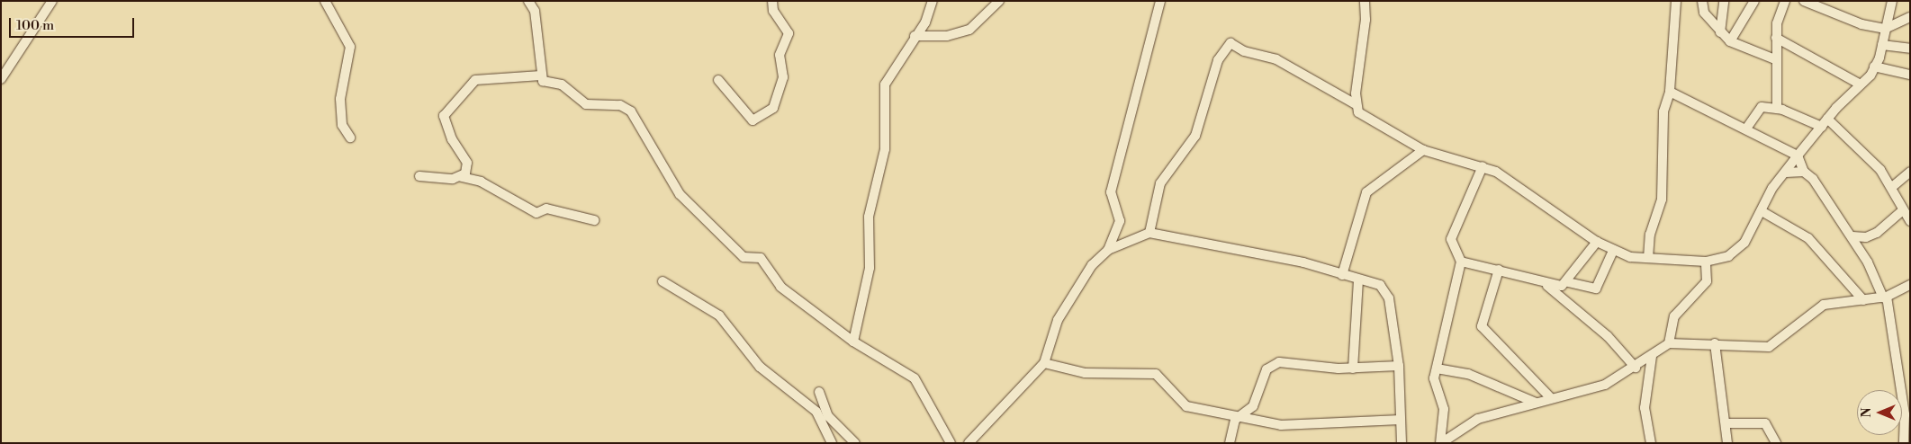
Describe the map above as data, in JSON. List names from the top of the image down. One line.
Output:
{"scale_bar":"100 m","north":"left"}
